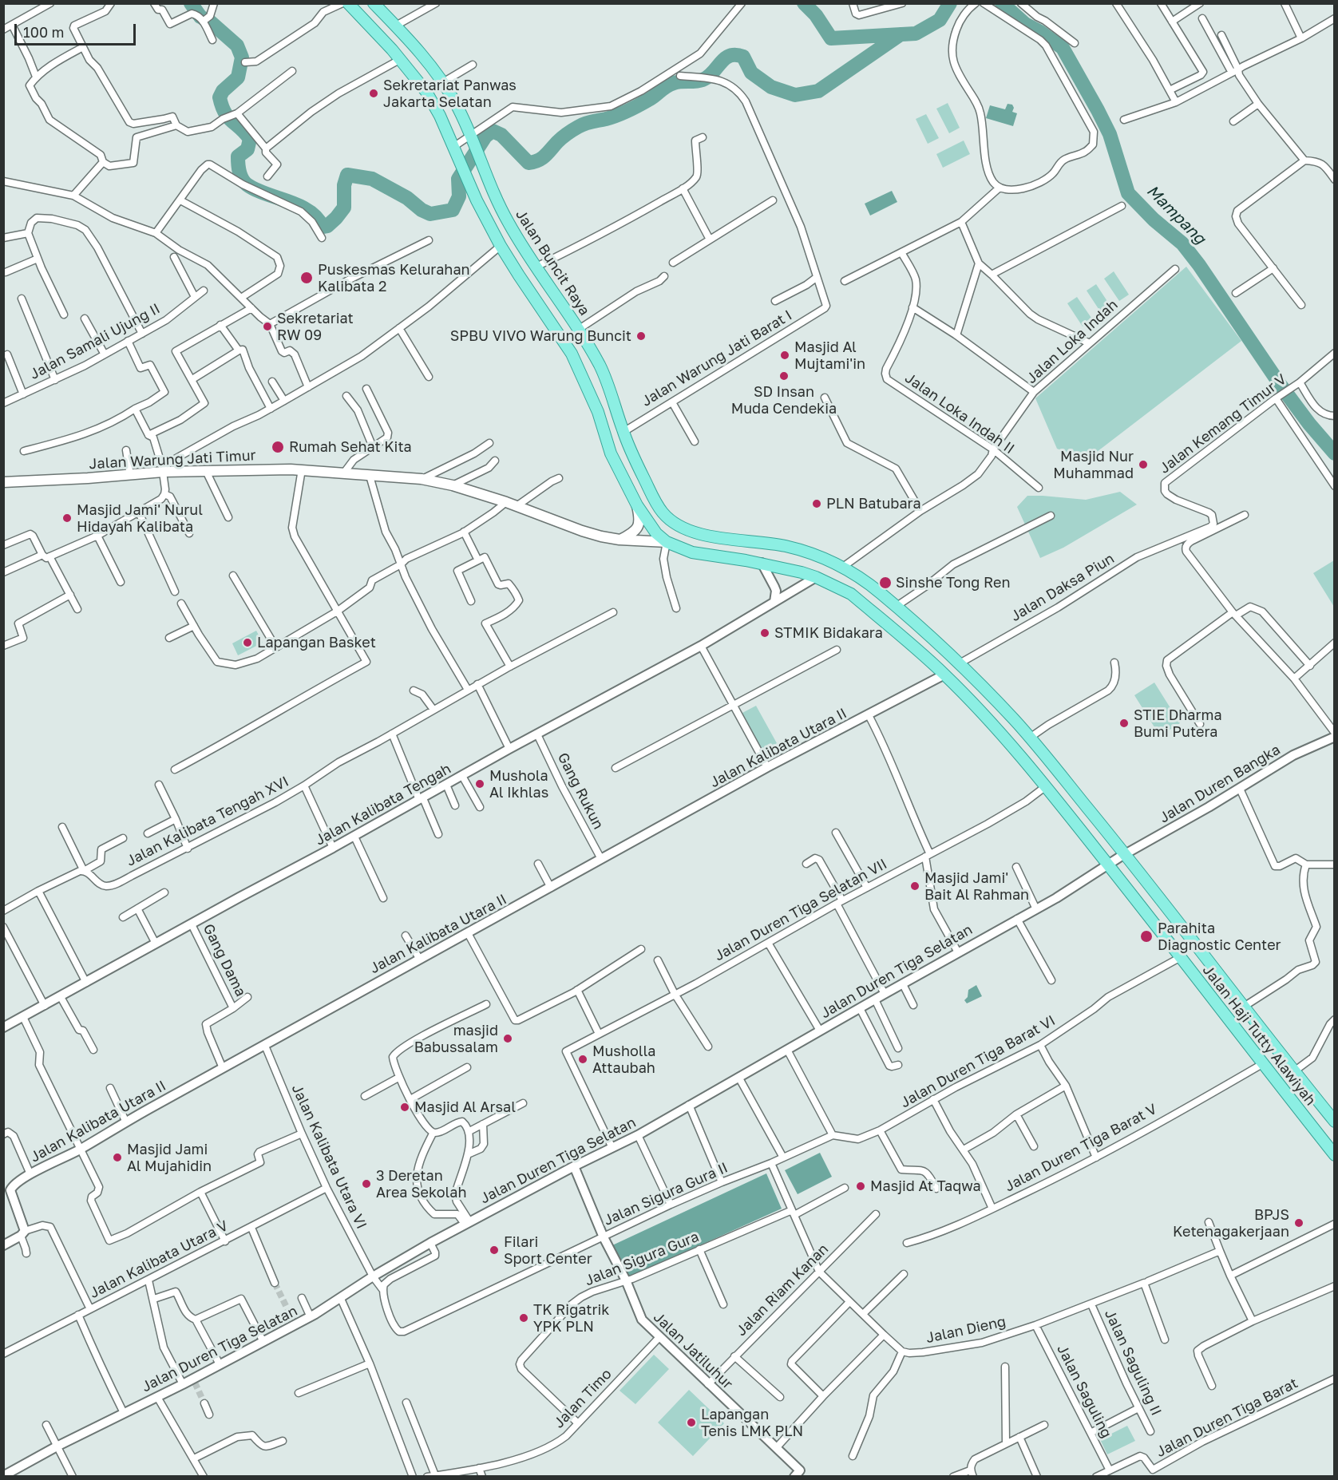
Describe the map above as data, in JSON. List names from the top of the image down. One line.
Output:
{"streets":{"main road":["Jalan Buncit Raya","Jalan Warung Jati Timur","Jalan Haji Tutty Alawiyah"],"street":["Jalan Samali Ujung II","Jalan Loka Indah","Jalan Warung Jati Barat I","Jalan Loka Indah II","Jalan Kemang Timur V","Jalan Daksa Piun","Jalan Kalibata Utara II","Jalan Duren Bangka","Gang Rukun","Jalan Kalibata Tengah","Jalan Kalibata Tengah XVI","Jalan Duren Tiga Selatan VII","Gang Dama","Jalan Duren Tiga Selatan","Jalan Duren Tiga Barat VI","Jalan Duren Tiga Barat V","Jalan Kalibata Utara VI","Jalan Sigura Gura II","Jalan Sigura Gura","Jalan Kalibata Utara V","Jalan Riam Kanan","Jalan Dieng","Jalan Jatiluhur","Jalan Saguling II","Jalan Saguling","Jalan Timo","Jalan Duren Tiga Barat"]},"crossings":[["Jalan Buncit Raya","Jalan Loka Indah"],["Jalan Buncit Raya","Jalan Warung Jati Barat I"],["Jalan Buncit Raya","Jalan Daksa Piun"],["Jalan Buncit Raya","Jalan Haji Tutty Alawiyah"],["Jalan Loka Indah","Jalan Loka Indah II"],["Jalan Kemang Timur V","Jalan Daksa Piun"],["Jalan Warung Jati Timur","Jalan Haji Tutty Alawiyah"],["Jalan Daksa Piun","Jalan Haji Tutty Alawiyah"],["Jalan Kalibata Utara II","Gang Rukun"],["Jalan Kalibata Utara II","Jalan Haji Tutty Alawiyah"],["Jalan Kalibata Utara II","Jalan Kalibata Utara VI"],["Jalan Duren Bangka","Jalan Duren Tiga Selatan"],["Jalan Duren Bangka","Jalan Haji Tutty Alawiyah"],["Gang Rukun","Jalan Kalibata Tengah"],["Jalan Kalibata Tengah","Jalan Kalibata Tengah XVI"],["Jalan Kalibata Tengah","Gang Dama"],["Jalan Kalibata Tengah","Jalan Haji Tutty Alawiyah"],["Jalan Duren Tiga Selatan VII","Jalan Duren Tiga Selatan"],["Jalan Duren Tiga Selatan VII","Jalan Haji Tutty Alawiyah"],["Jalan Duren Tiga Selatan","Jalan Haji Tutty Alawiyah"],["Jalan Duren Tiga Selatan","Jalan Kalibata Utara VI"],["Jalan Duren Tiga Selatan","Jalan Sigura Gura II"],["Jalan Duren Tiga Selatan","Jalan Jatiluhur"],["Jalan Haji Tutty Alawiyah","Jalan Duren Tiga Barat VI"],["Jalan Haji Tutty Alawiyah","Jalan Duren Tiga Barat V"],["Jalan Duren Tiga Barat VI","Jalan Sigura Gura II"],["Jalan Kalibata Utara VI","Jalan Sigura Gura II"],["Jalan Kalibata Utara VI","Jalan Kalibata Utara V"],["Jalan Sigura Gura II","Jalan Jatiluhur"],["Jalan Sigura Gura","Jalan Jatiluhur"],["Jalan Sigura Gura","Jalan Timo"],["Jalan Riam Kanan","Jalan Jatiluhur"],["Jalan Dieng","Jalan Saguling II"],["Jalan Dieng","Jalan Saguling"],["Jalan Jatiluhur","Jalan Timo"],["Jalan Saguling","Jalan Duren Tiga Barat"]],"water":["Mampang"],"places":["Sekretariat Panwas Jakarta Selatan","Puskesmas Kelurahan Kalibata 2","Sekretariat RW 09","SPBU VIVO Warung Buncit","Masjid Al Mujtami'in","SD Insan Muda Cendekia","Rumah Sehat Kita","Masjid Nur Muhammad","PLN Batubara","Masjid Jami' Nurul Hidayah Kalibata","Sinshe Tong Ren","STMIK Bidakara","Lapangan Basket","STIE Dharma Bumi Putera","Mushola Al Ikhlas","Masjid Jami' Bait Al Rahman","Parahita Diagnostic Center","masjid Babussalam","Musholla Attaubah","Masjid Al Arsal","Masjid Jami Al Mujahidin","3 Deretan Area Sekolah","Masjid At Taqwa","BPJS Ketenagakerjaan","Filari Sport Center","TK Rigatrik YPK PLN","Lapangan Tenis LMK PLN"],"scale_bar":"100 m"}
